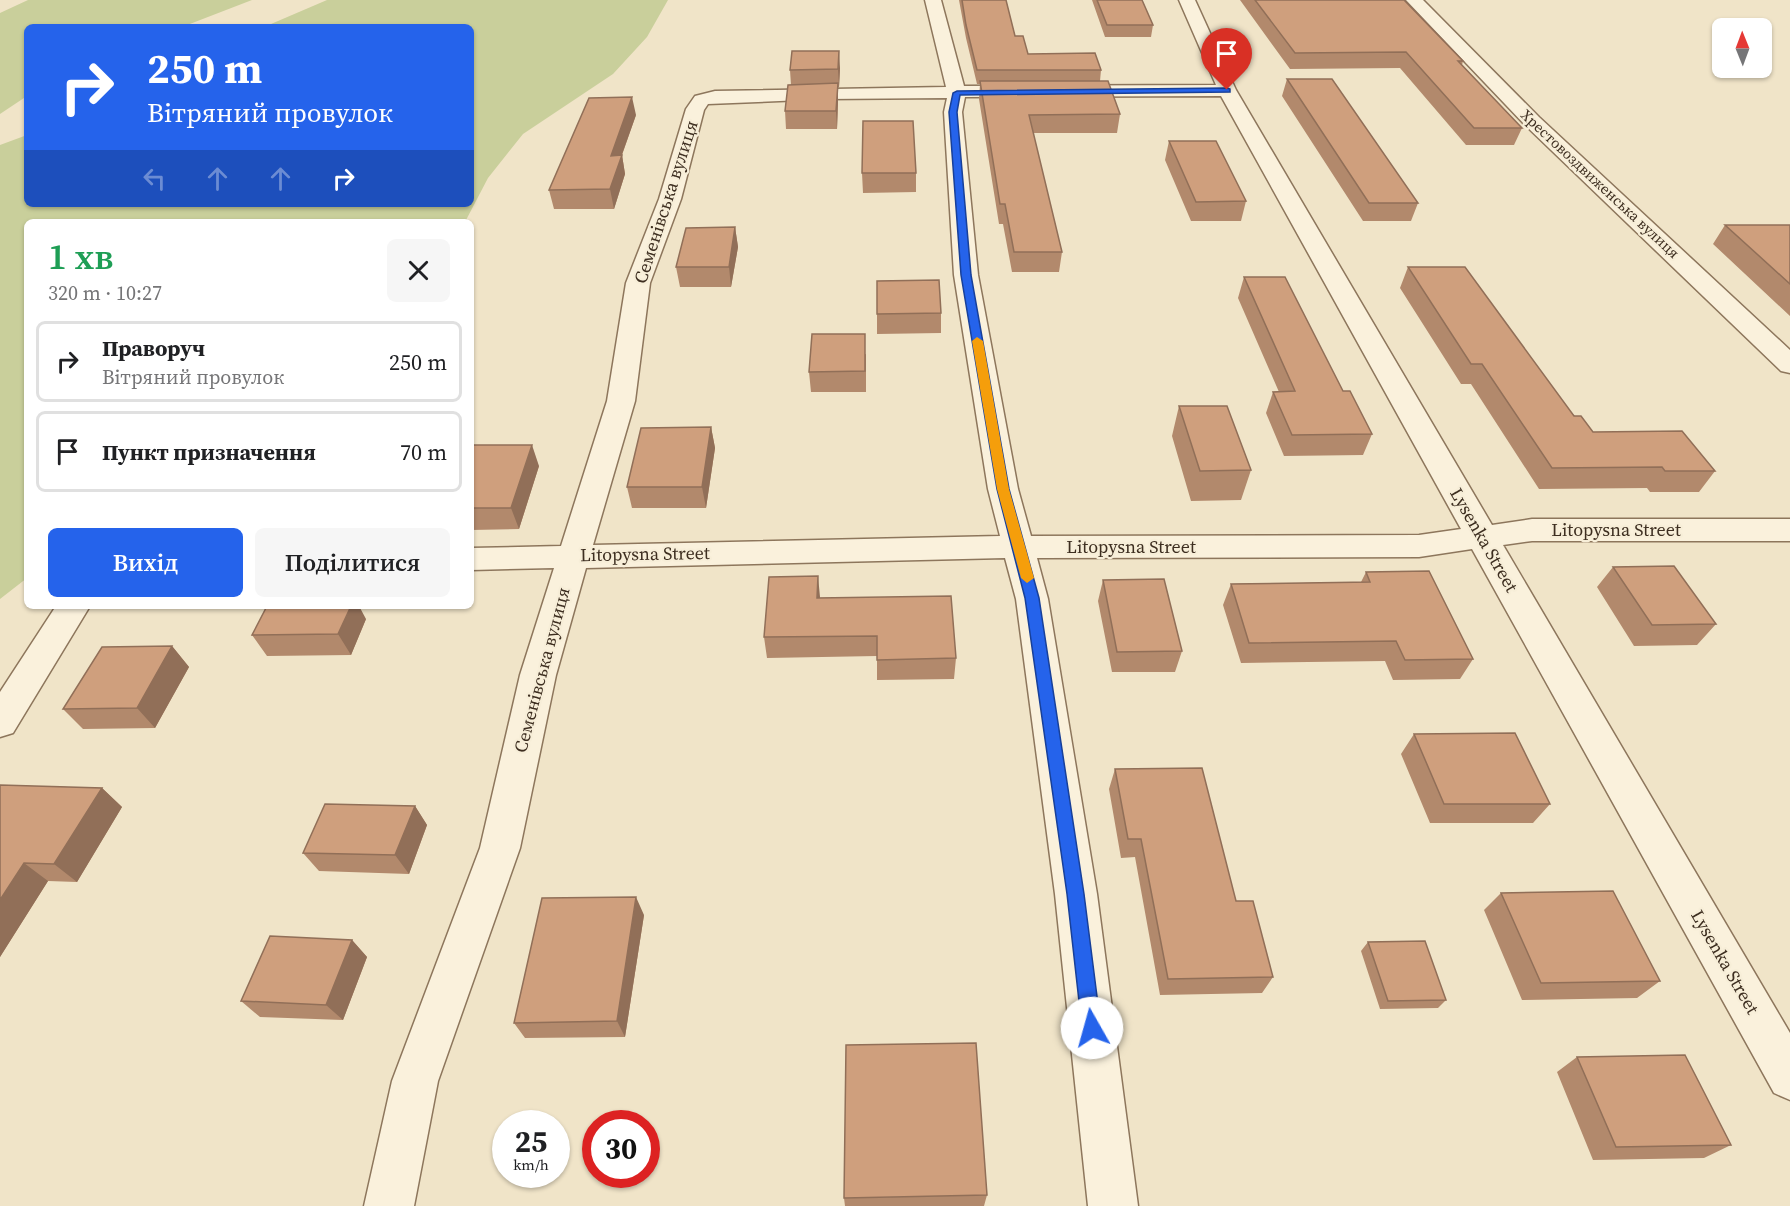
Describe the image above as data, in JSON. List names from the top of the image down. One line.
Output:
{"streets":{"street":["Хрестовоздвиженська вулиця","Семенівська вулиця","Litopysna Street","Lysenka Street"]},"crossings":[["Семенівська вулиця","Litopysna Street"],["Litopysna Street","Lysenka Street"]],"north":"top","page":{"turn":["250 m","Вітряний провулок"],"heading":["1 хв","320 m · 10:27"],"list":[{"name":"Праворуч","note":"Вітряний провулок","value":"250 m"},{"name":"Пункт призначення","value":"70 m"}],"buttons":["Вихід","Поділитися"],"speed":"25 km/h","limit":"30"}}
